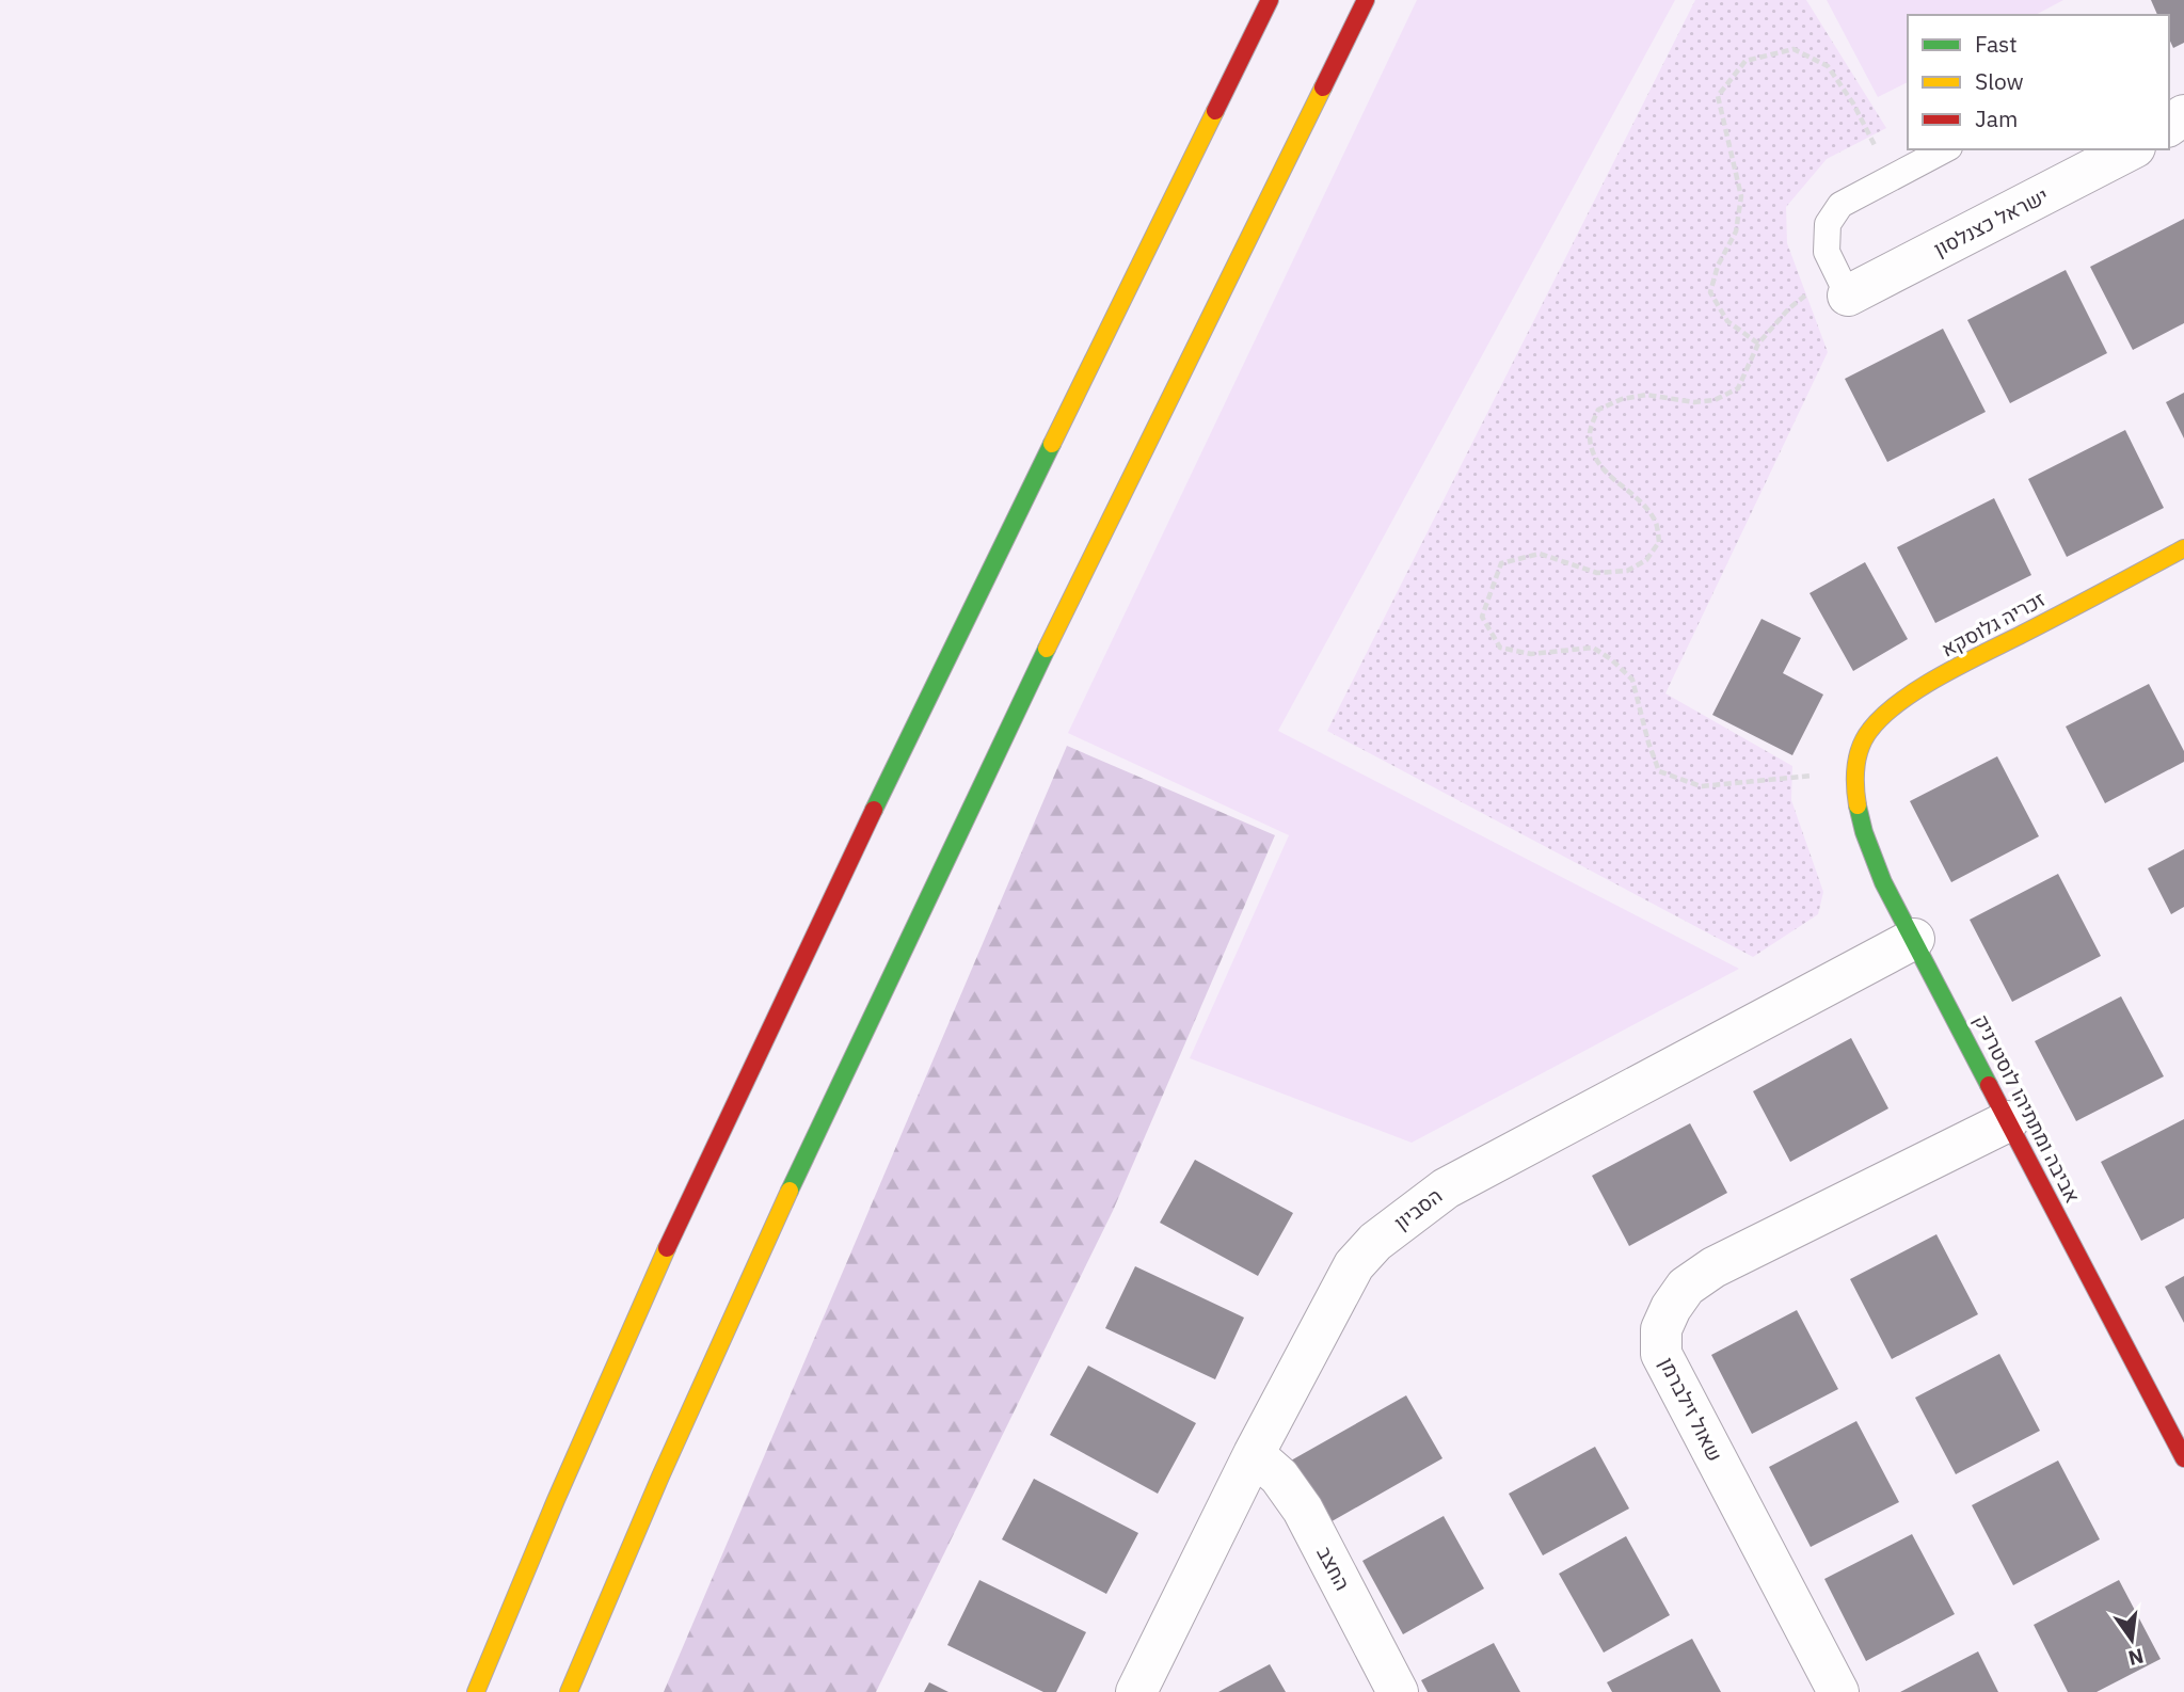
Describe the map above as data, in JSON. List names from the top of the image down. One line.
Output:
{"streets":{"main road":["זכריה גלוסקא","אביבה ומתתיהו לוסטרניק"],"street":["ישראל כצנלסון","הסביון","שאול זילברמן","החצב"]},"crossings":[["זכריה גלוסקא","אביבה ומתתיהו לוסטרניק"],["אביבה ומתתיהו לוסטרניק","הסביון"],["אביבה ומתתיהו לוסטרניק","שאול זילברמן"],["הסביון","החצב"]],"legend":["Fast","Slow","Jam"],"north":"bottom"}
